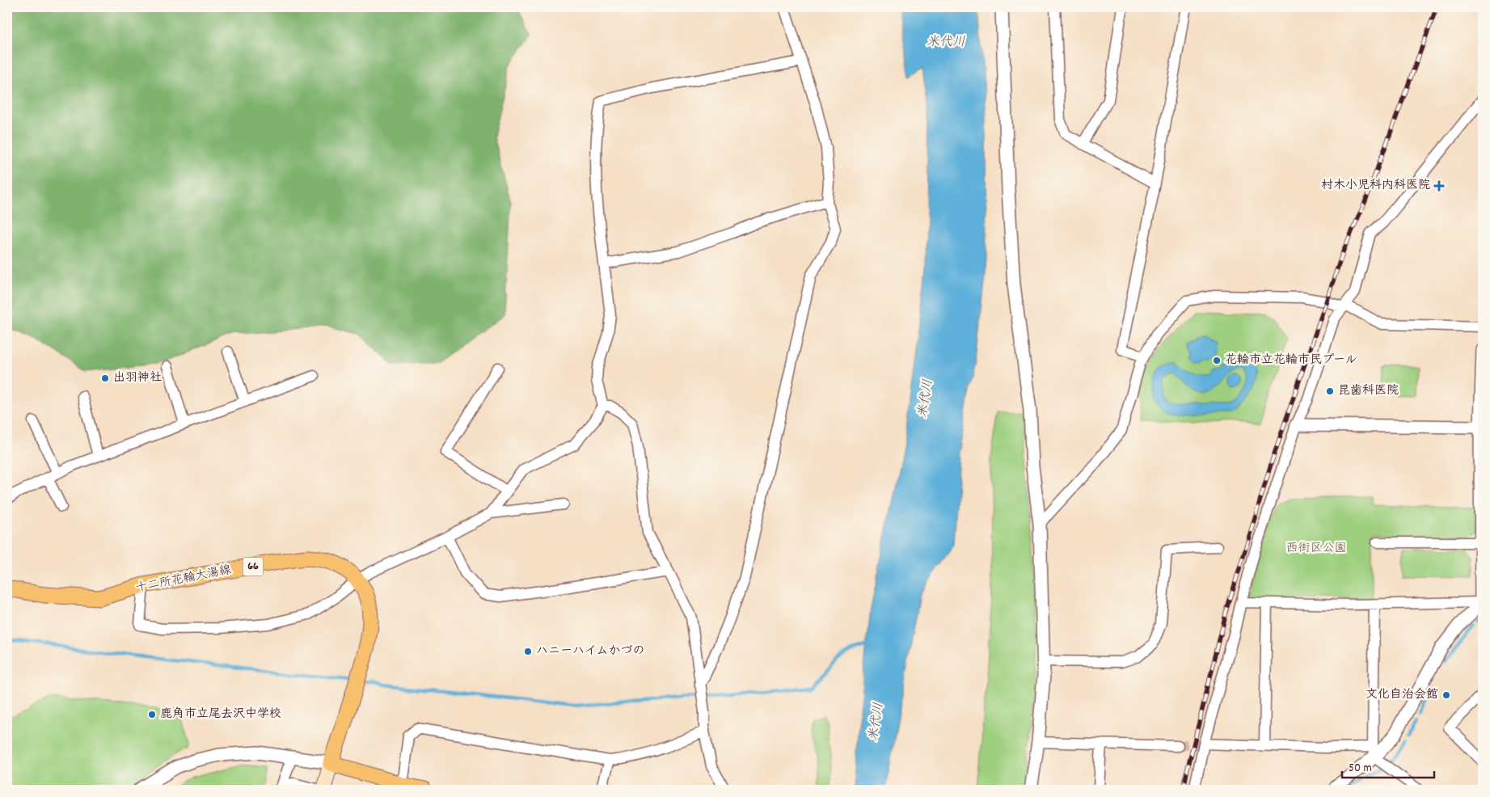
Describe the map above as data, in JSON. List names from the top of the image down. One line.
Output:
{"streets":{"main road":["66","十二所花輪大湯線"]},"water":["米代川"],"parks":["西街区公園"],"places":{"health":["村木小児科内科医院"],"other":["花輪市立花輪市民プール","出羽神社","昆歯科医院","ハニーハイムかづの","文化自治会館","鹿角市立尾去沢中学校"]},"scale_bar":"50 m"}
